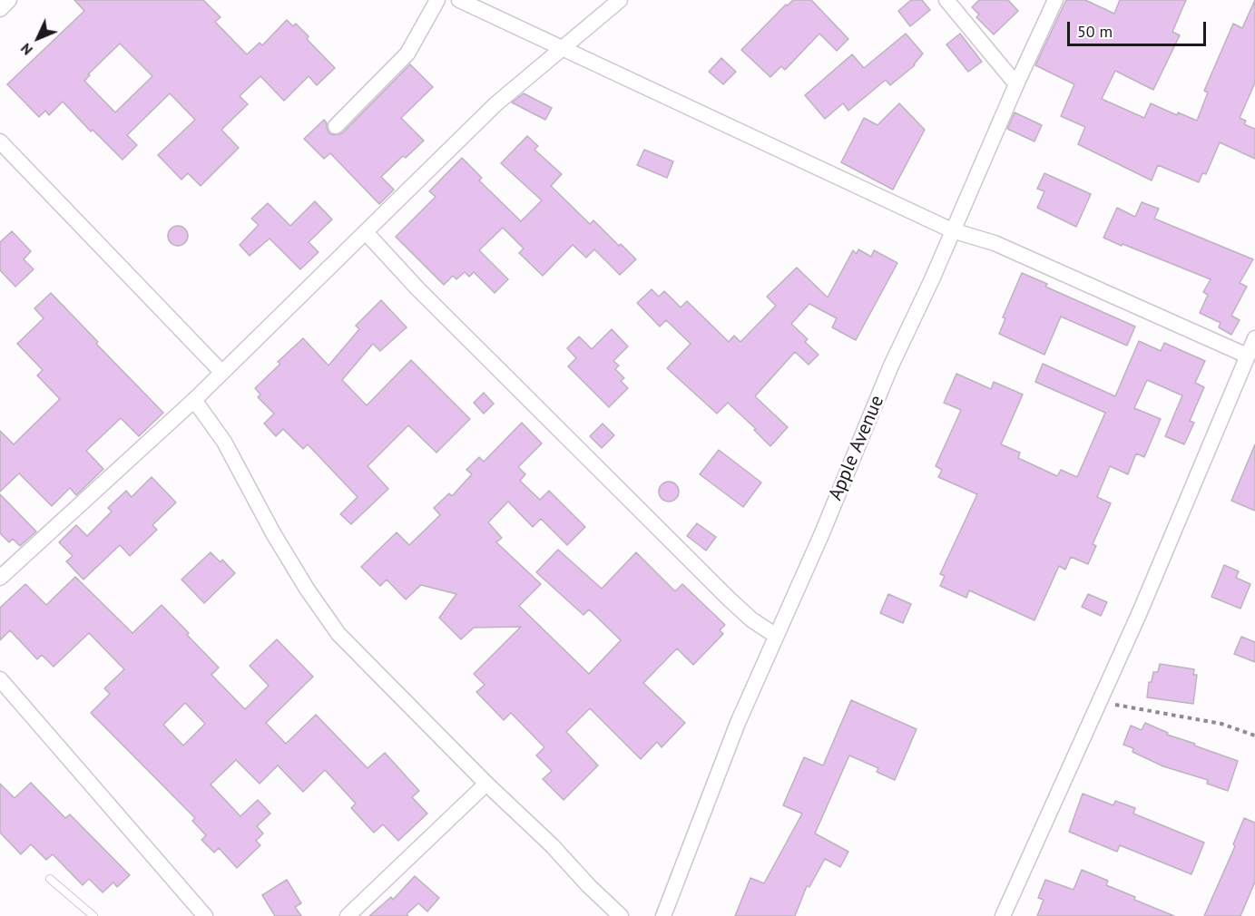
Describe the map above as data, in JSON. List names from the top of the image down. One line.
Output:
{"streets":{"street":["Apple Avenue"]},"scale_bar":"50 m","north":"bottom left"}
